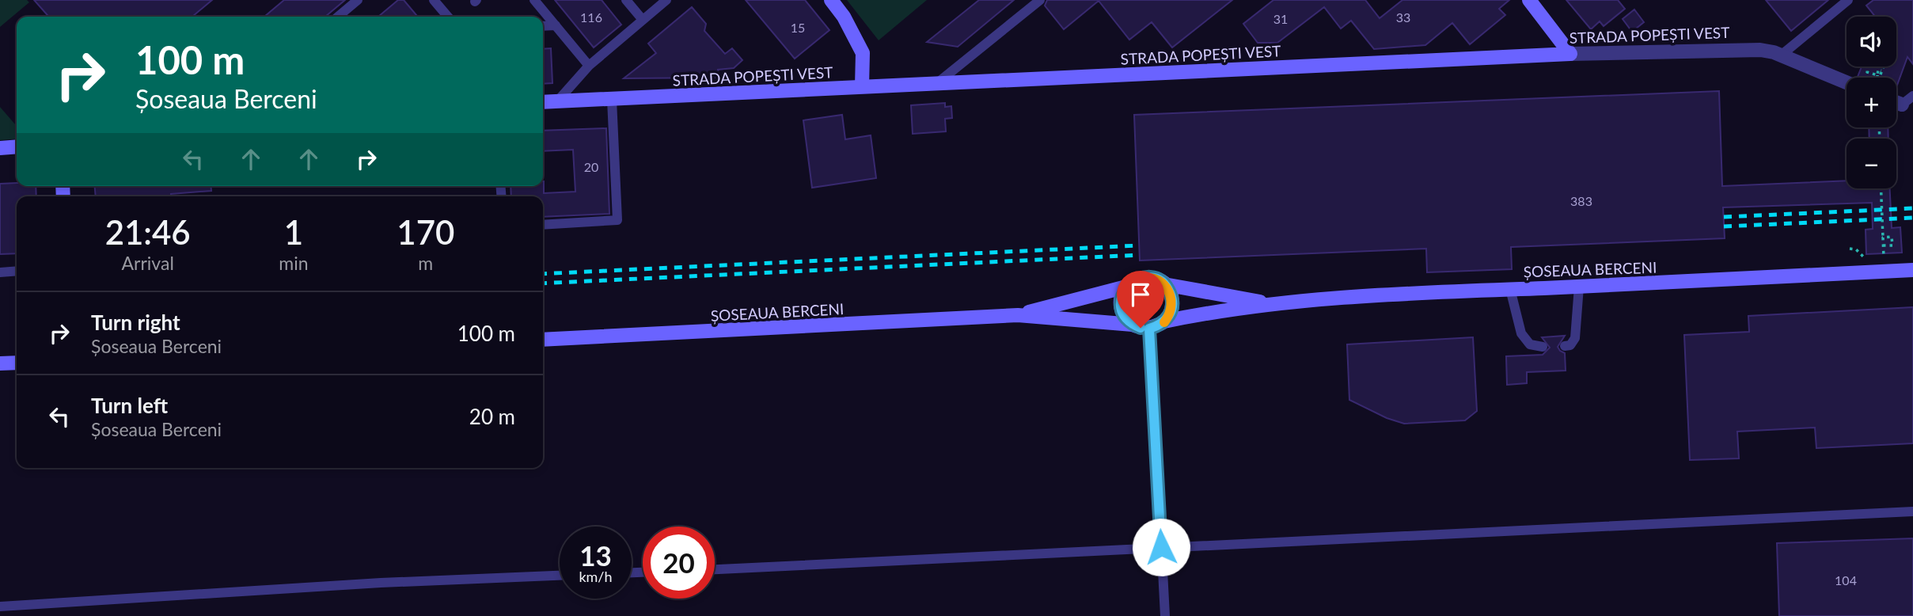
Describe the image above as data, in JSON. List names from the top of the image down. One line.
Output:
{"streets":{"main road":["STRADA POPEȘTI VEST","ȘOSEAUA BERCENI"]},"house_numbers":["116","33","31","15","20","383","104"],"page":{"map_buttons":["+","−"],"turn":["100 m","Șoseaua Berceni"],"eta":["21:46","Arrival","1","min","170","m"],"list":[{"name":"Turn right","note":"Șoseaua Berceni","value":"100 m"},{"name":"Turn left","note":"Șoseaua Berceni","value":"20 m"}],"speed":"13 km/h","limit":"20"}}
